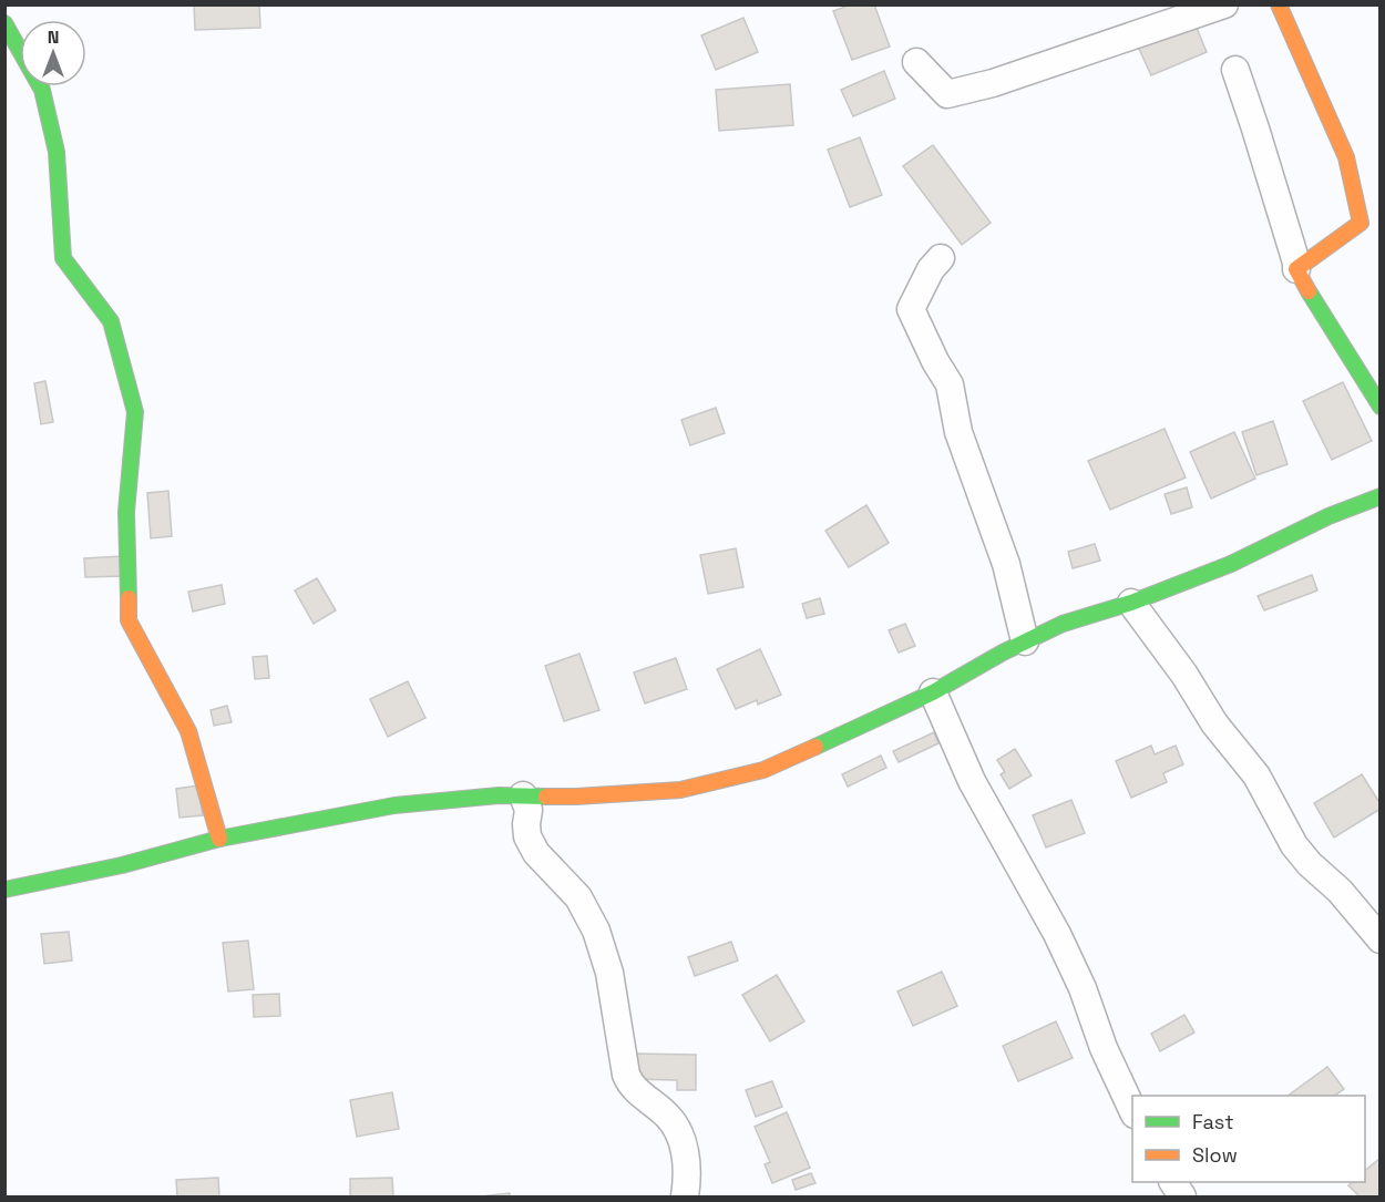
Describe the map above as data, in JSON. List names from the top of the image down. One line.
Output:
{"legend":["Fast","Slow"],"north":"top"}
